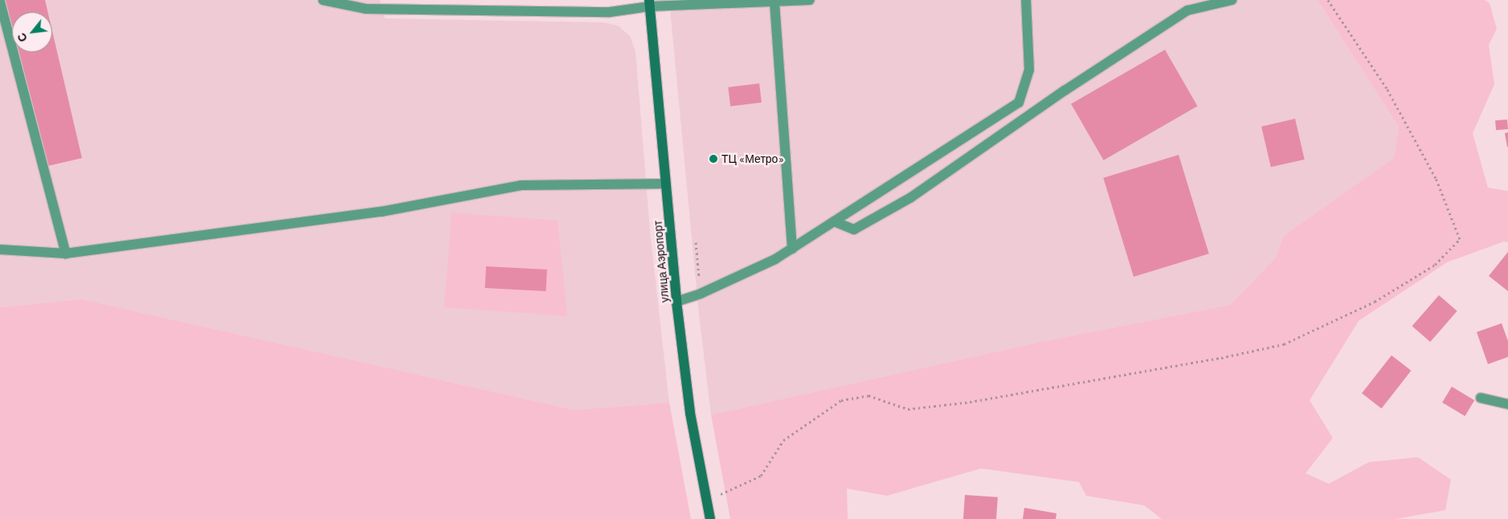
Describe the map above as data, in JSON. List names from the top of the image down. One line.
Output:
{"streets":{"main road":["улица Аэропорт"]},"places":["ТЦ «Метро»"],"north":"bottom left"}
